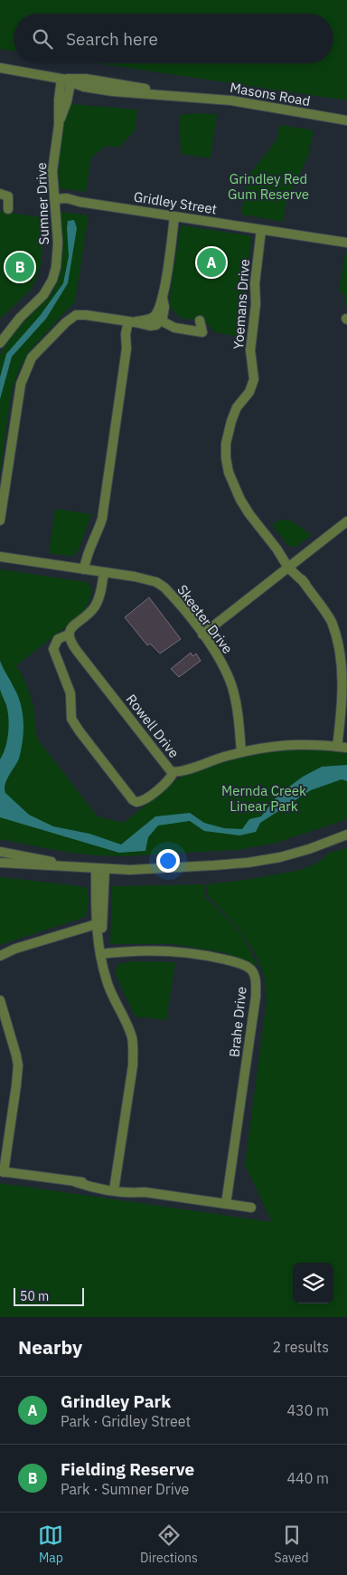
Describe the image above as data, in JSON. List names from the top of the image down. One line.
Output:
{"streets":{"street":["Masons Road","Gridley Street","Sumner Drive","Yoemans Drive","Skeeter Drive","Rowell Drive","Brahe Drive"]},"crossings":[["Masons Road","Sumner Drive"],["Gridley Street","Sumner Drive"],["Gridley Street","Yoemans Drive"],["Yoemans Drive","Rowell Drive"],["Skeeter Drive","Rowell Drive"]],"parks":["Grindley Red Gum Reserve","Mernda Creek Linear Park"],"scale_bar":"50 m","page":{"search":"Search here","pins":["A","B"],"scale":"50 m","heading":["Nearby","2 results"],"list":[{"mark":"A","name":"Grindley Park","note":"Park · Gridley Street","value":"430 m"},{"mark":"B","name":"Fielding Reserve","note":"Park · Sumner Drive","value":"440 m"}],"nav":["Map","Directions","Saved"]}}
